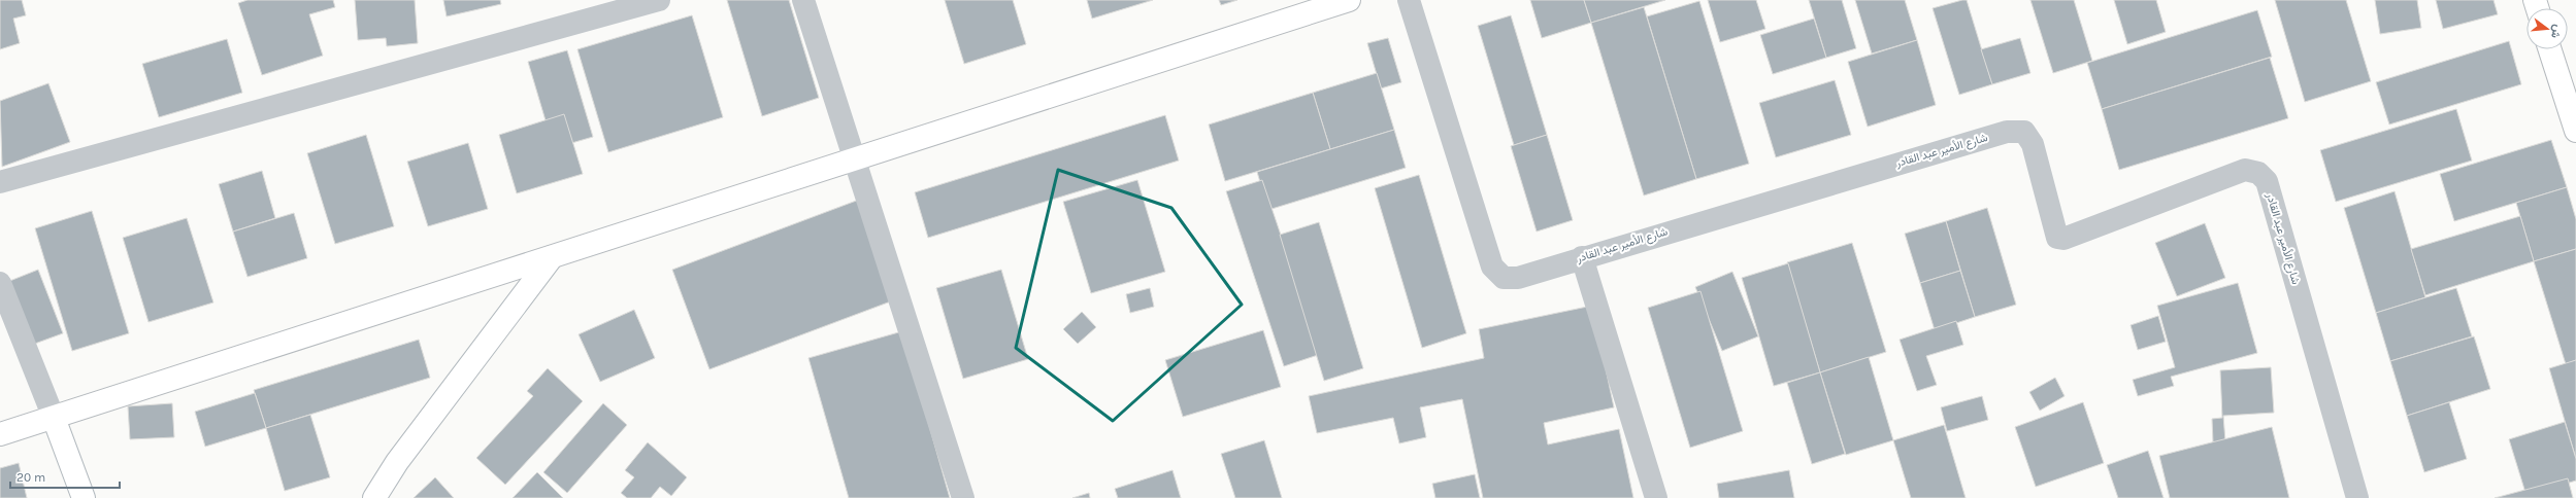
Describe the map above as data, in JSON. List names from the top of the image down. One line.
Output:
{"streets":{"street":["شارع الأمير عبد القادر"]},"scale_bar":"20 m","north":"right"}
